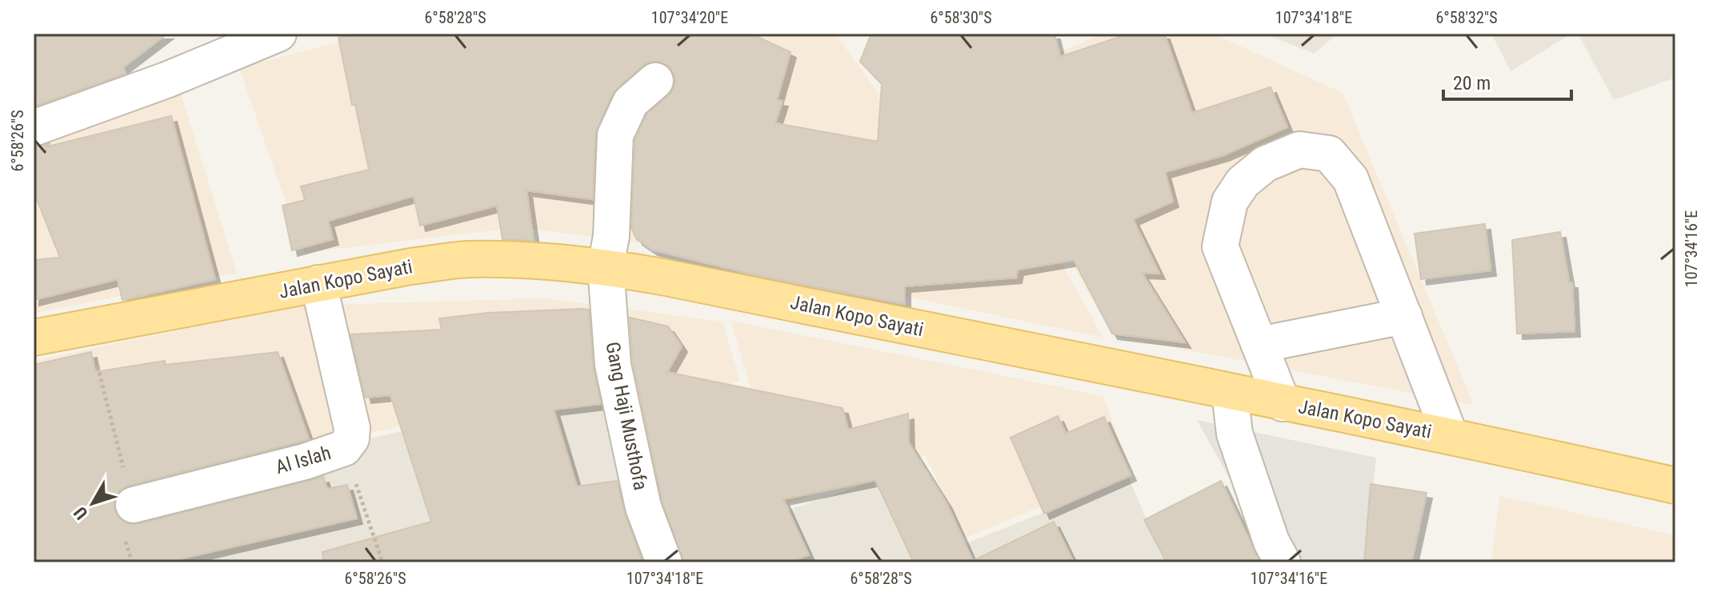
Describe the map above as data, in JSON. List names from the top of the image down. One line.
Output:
{"streets":{"main road":["Jalan Kopo Sayati"],"street":["Gang Haji Musthofa","Al Islah"]},"crossings":[["Jalan Kopo Sayati","Gang Haji Musthofa"],["Jalan Kopo Sayati","Al Islah"]],"scale_bar":"20 m","north":"bottom left","coordinates":["6°58'28\"S","107°34'20\"E","6°58'30\"S","107°34'18\"E","6°58'32\"S","6°58'26\"S","107°34'16\"E"]}
